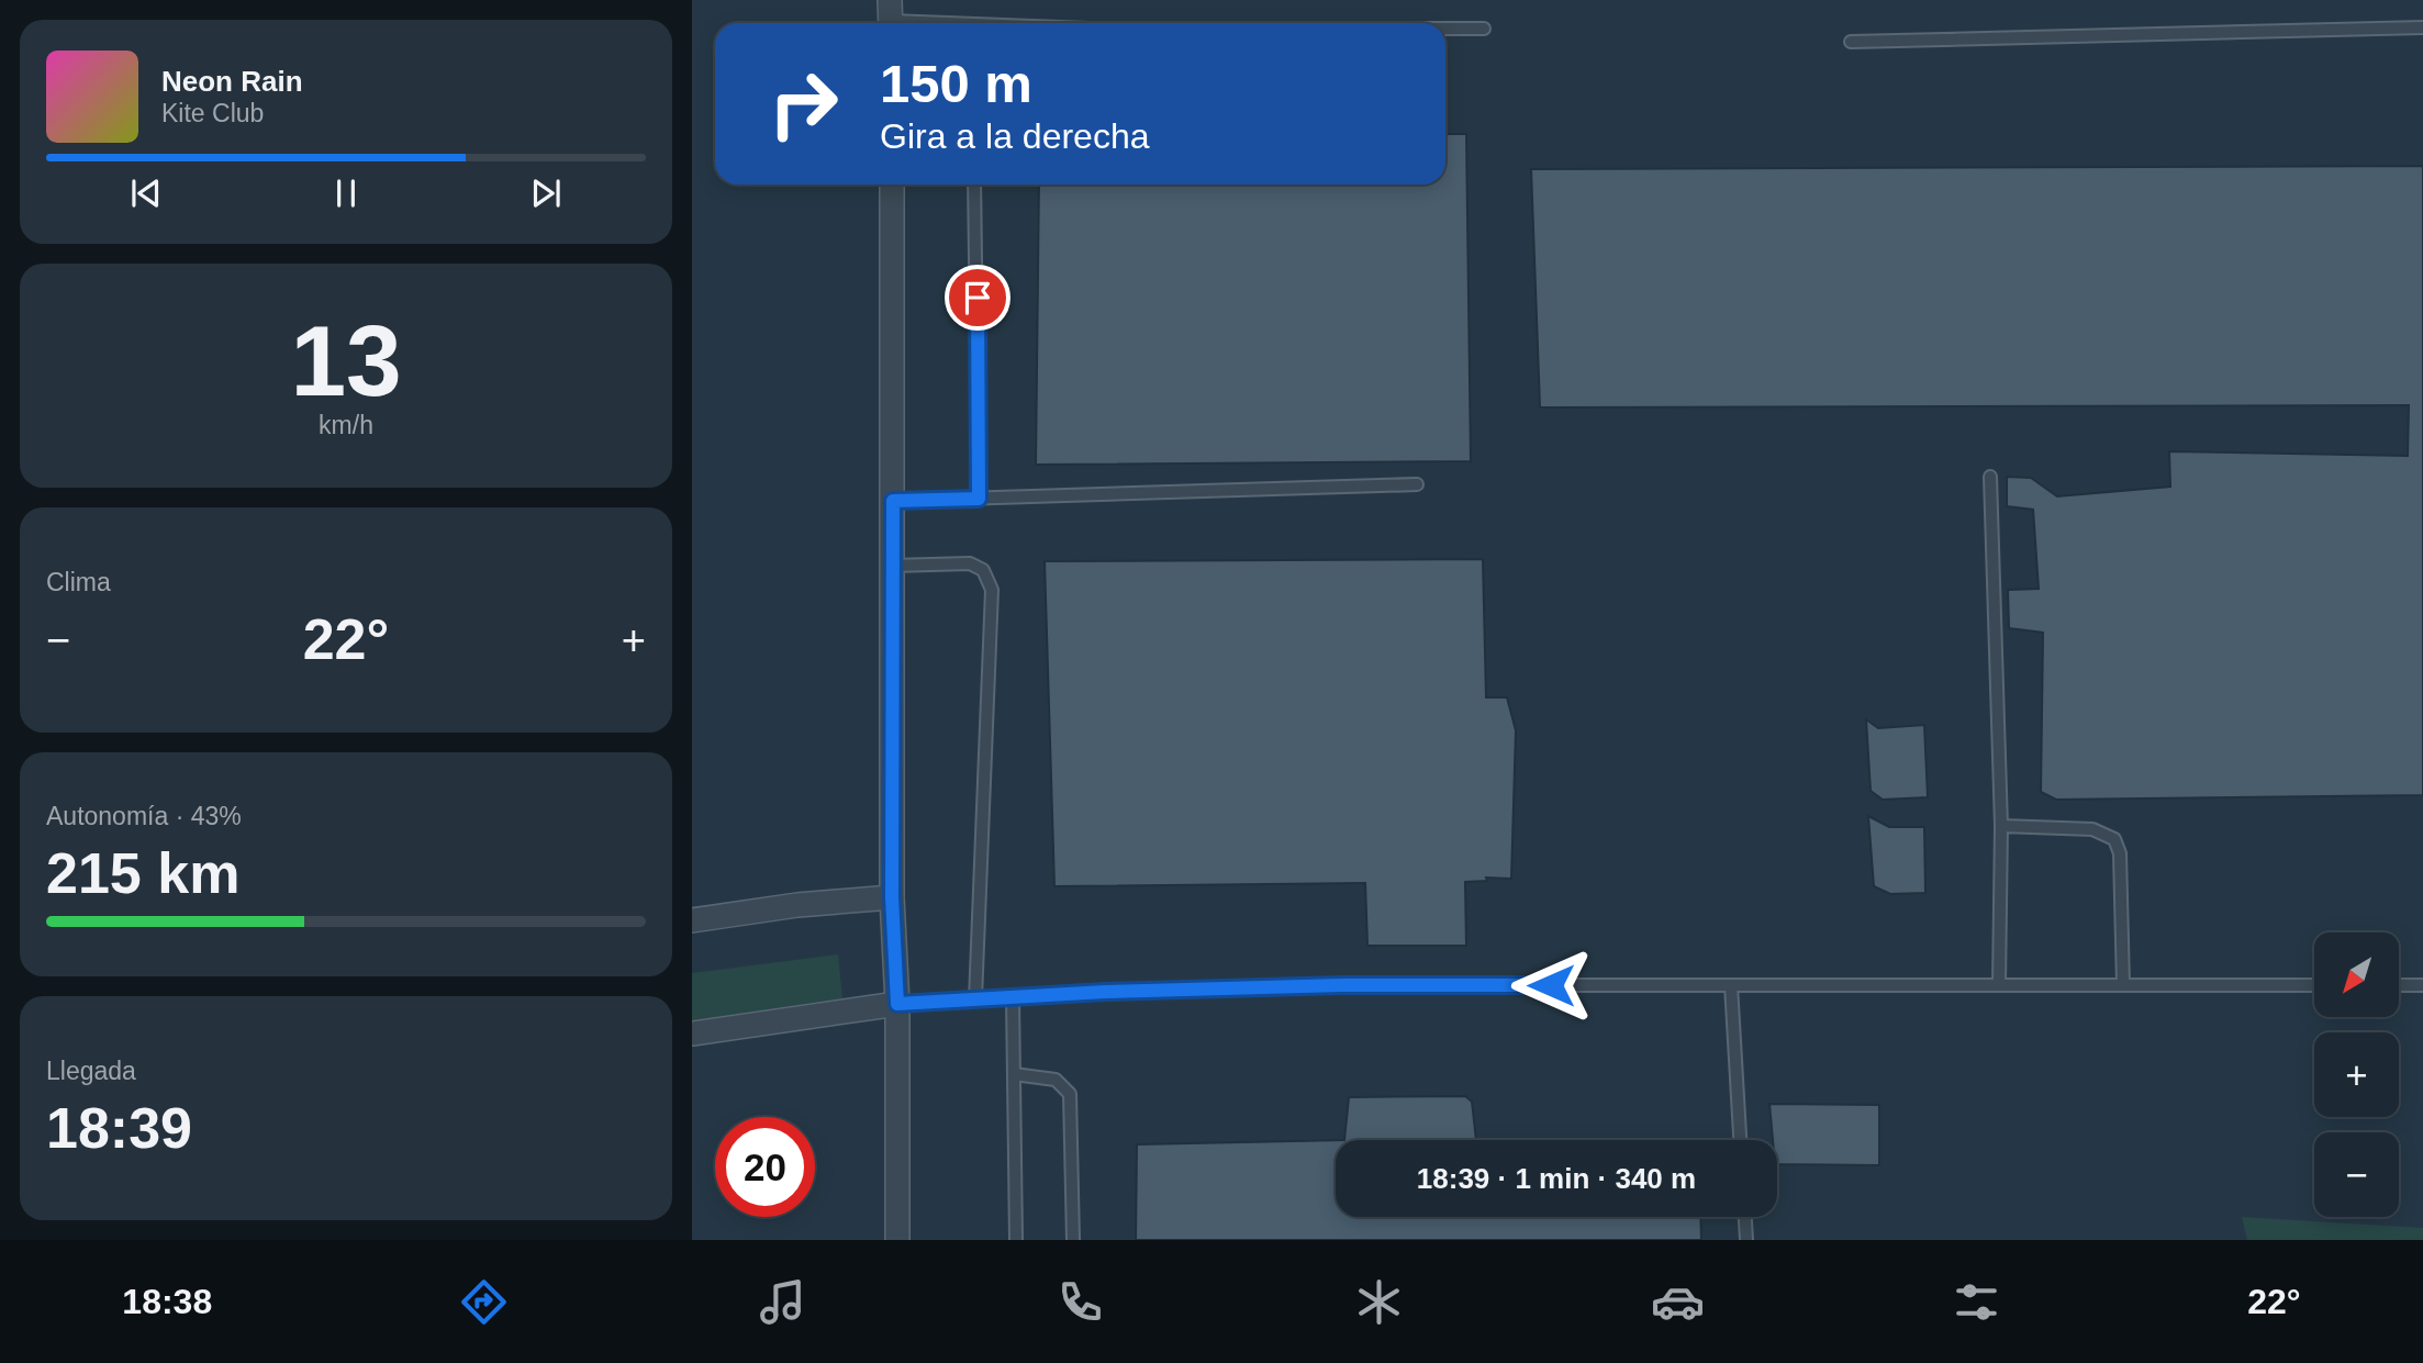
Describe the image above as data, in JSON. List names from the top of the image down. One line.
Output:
{"north":"bottom left","page":{"turn":["150 m","Gira a la derecha"],"song":["Neon Rain","Kite Club"],"tile":[["13","km/h"],"Clima",["Autonomía · 43%","215 km"],["Llegada","18:39"]],"heat":["−","22°","+"],"map_buttons":["+","−"],"limit":"20","trip":"18:39 · 1 min · 340 m","tabs":["18:38","22°"]}}
